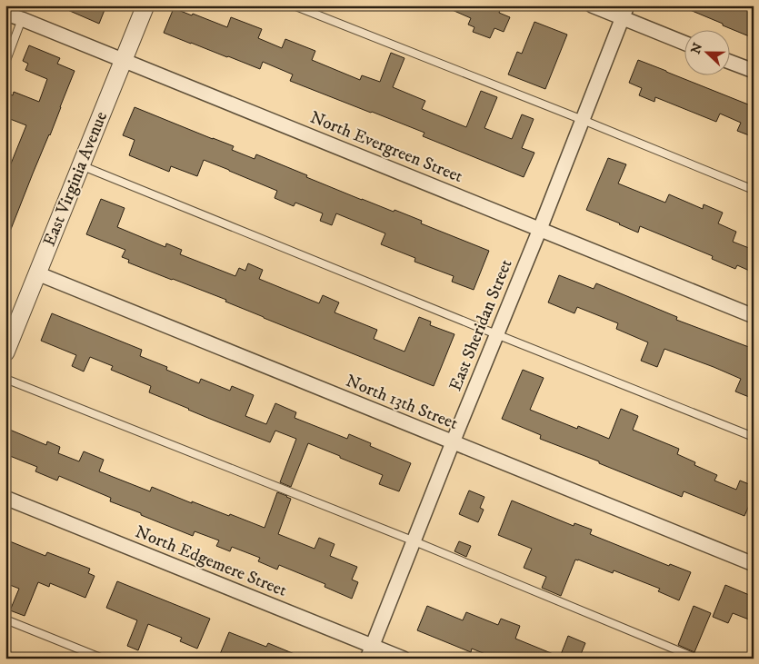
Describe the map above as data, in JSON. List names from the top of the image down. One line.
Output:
{"streets":{"street":["North Evergreen Street","East Virginia Avenue","East Sheridan Street","North 13th Street","North Edgemere Street"]},"crossings":[["North Evergreen Street","East Virginia Avenue"],["North Evergreen Street","East Sheridan Street"],["East Virginia Avenue","North 13th Street"],["East Sheridan Street","North 13th Street"],["East Sheridan Street","North Edgemere Street"]],"north":"left"}
